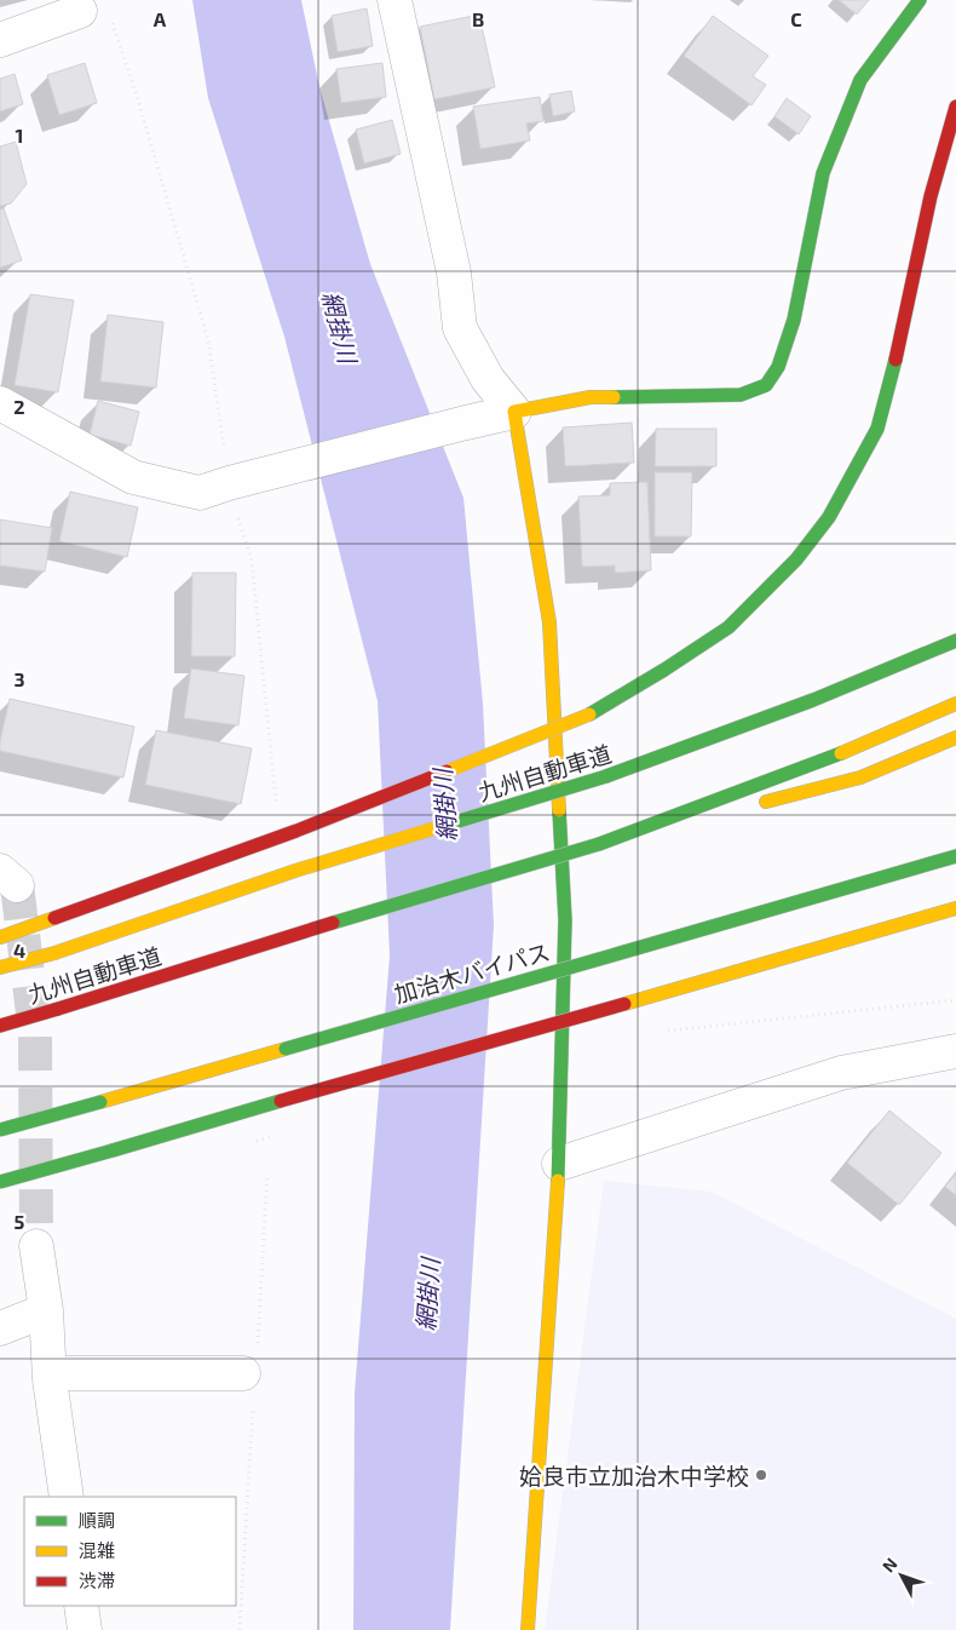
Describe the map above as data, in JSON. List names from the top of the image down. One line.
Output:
{"streets":{"main road":["九州自動車道","加治木バイパス"]},"water":["網掛川"],"places":["姶良市立加治木中学校"],"legend":["順調","混雑","渋滞"],"north":"top left","grid":{"columns":["A","B","C"],"rows":["1","2","3","4","5"]}}
